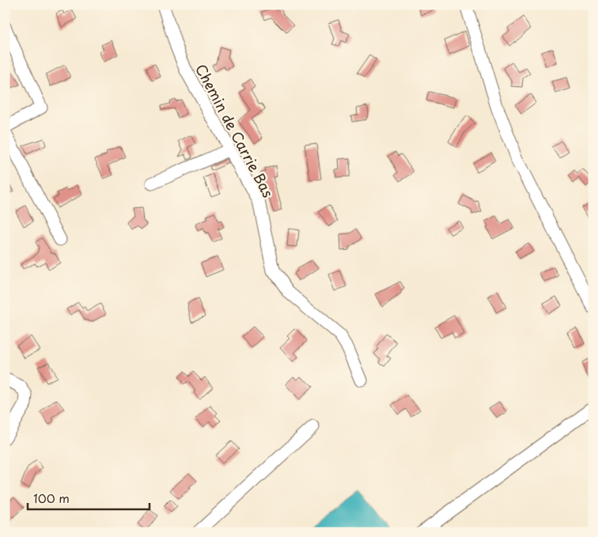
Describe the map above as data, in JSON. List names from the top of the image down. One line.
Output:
{"streets":{"street":["Chemin de Carrie Bas"]},"scale_bar":"100 m"}
